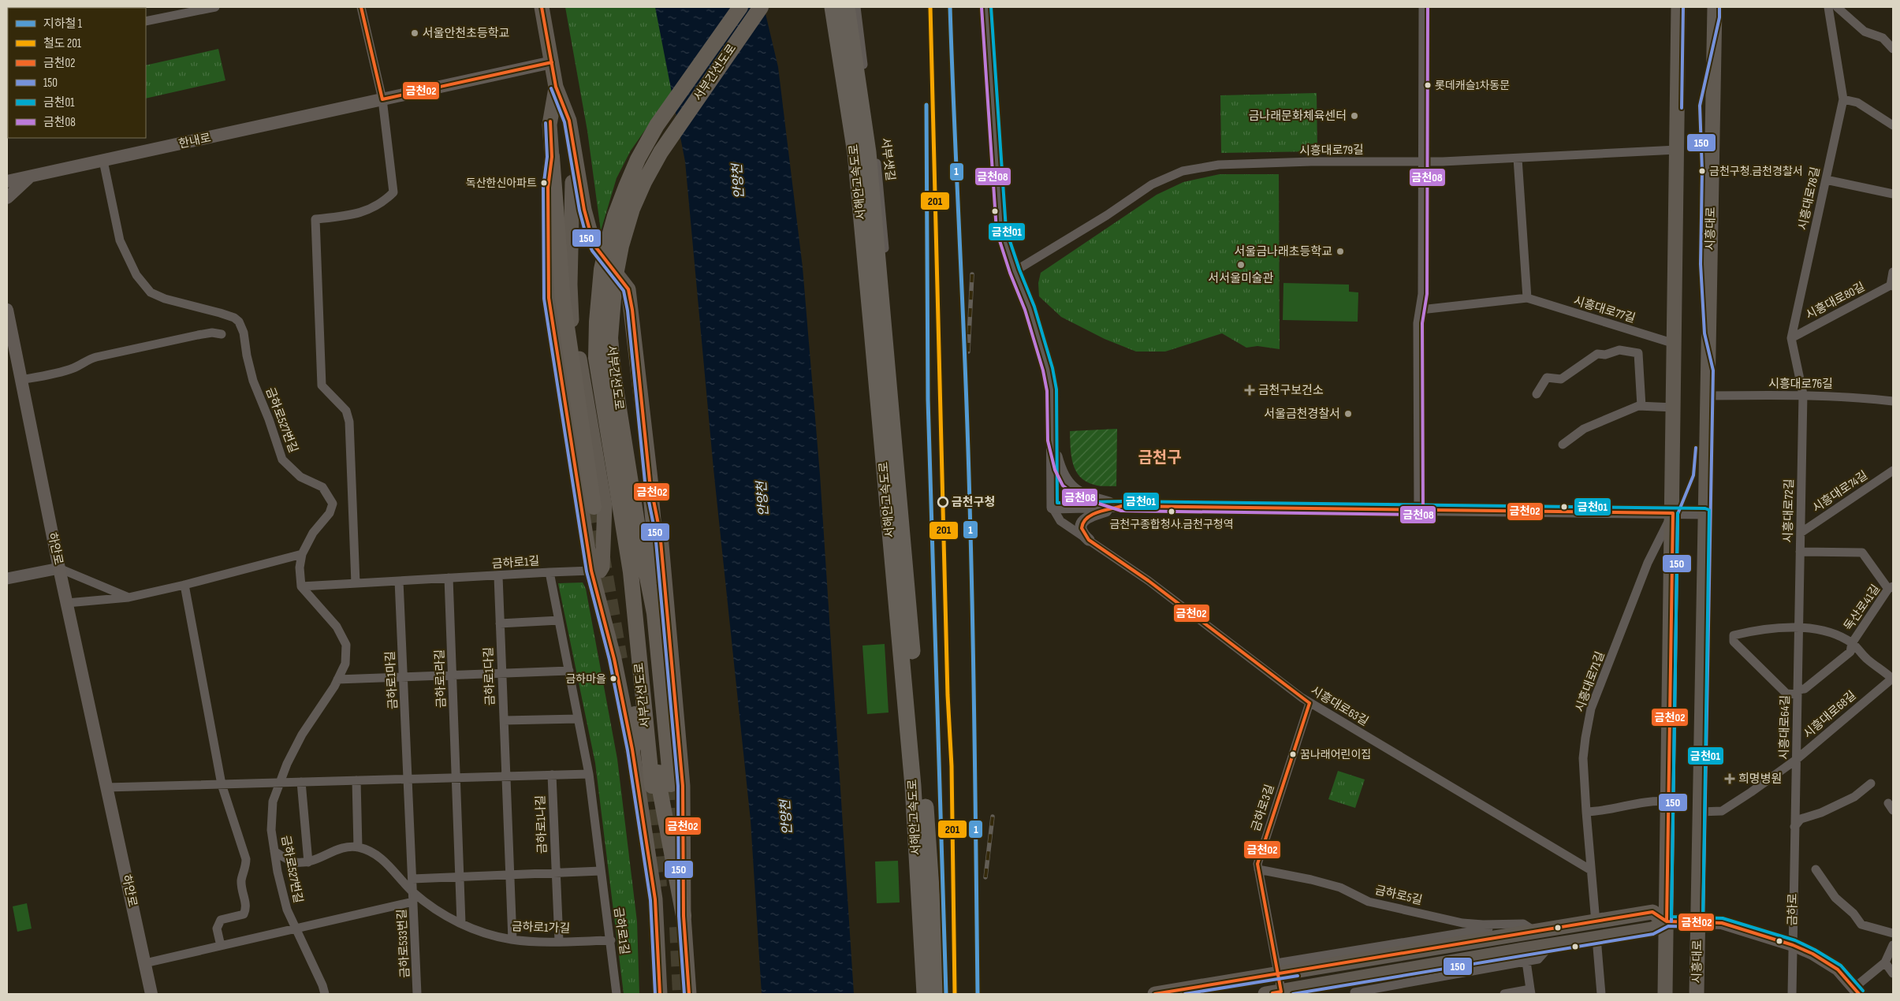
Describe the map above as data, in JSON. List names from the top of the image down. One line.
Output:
{"streets":{"highway":["서부간선도로","서해안고속도로"],"main road":["한내로","시흥대로","하안로","금하로"],"street":["시흥대로79길","서부샛길","시흥대로78길","시흥대로80길","시흥대로77길","시흥대로76길","금하로527번길","시흥대로74길","시흥대로72길","금하로1길","독산로41길","금하로1다길","금하로1라길","금하로1마길","시흥대로71길","시흥대로63길","시흥대로68길","시흥대로64길","금하로3길","금하로1나길","금하로5길","금하로1가길","금하로533번길"]},"crossings":[["한내로","금하로527번길"],["시흥대로78길","시흥대로80길"],["시흥대로78길","시흥대로76길"],["시흥대로78길","시흥대로72길"],["시흥대로","시흥대로76길"],["시흥대로","시흥대로68길"],["시흥대로","금하로"],["시흥대로76길","시흥대로72길"],["금하로527번길","금하로1길"],["시흥대로74길","시흥대로72길"],["시흥대로72길","시흥대로64길"],["금하로1길","금하로1다길"],["금하로1길","금하로1라길"],["금하로1길","금하로1마길"],["금하로1길","금하로1가길"],["독산로41길","시흥대로64길"],["금하로1다길","금하로1가길"],["금하로1라길","금하로1가길"],["금하로1마길","금하로1가길"],["금하로1마길","금하로533번길"],["시흥대로71길","시흥대로63길"],["시흥대로63길","금하로3길"],["시흥대로68길","시흥대로64길"],["시흥대로64길","금하로"],["금하로3길","금하로5길"],["금하로3길","금하로"],["금하로1나길","금하로1가길"],["금하로5길","금하로"],["금하로1가길","금하로533번길"]],"districts":["금천구"],"water":["안양천"],"places":{"other":["서울안천초등학교","롯데캐슬1차동문","금나래문화체육센터","금천구청.금천경찰서","독산한신아파트","서울금나래초등학교","서서울미술관","서울금천경찰서","금천구청","금천구종합청사.금천구청역","금하마을","꿈나래어린이집"],"health":["금천구보건소","희명병원"]},"lines":["metro line 1","rail line 201","transit line 금천02","transit line 150","transit line 금천01","transit line 금천08"],"legend":["지하철 1","철도 201","금천02","150","금천01","금천08"]}
